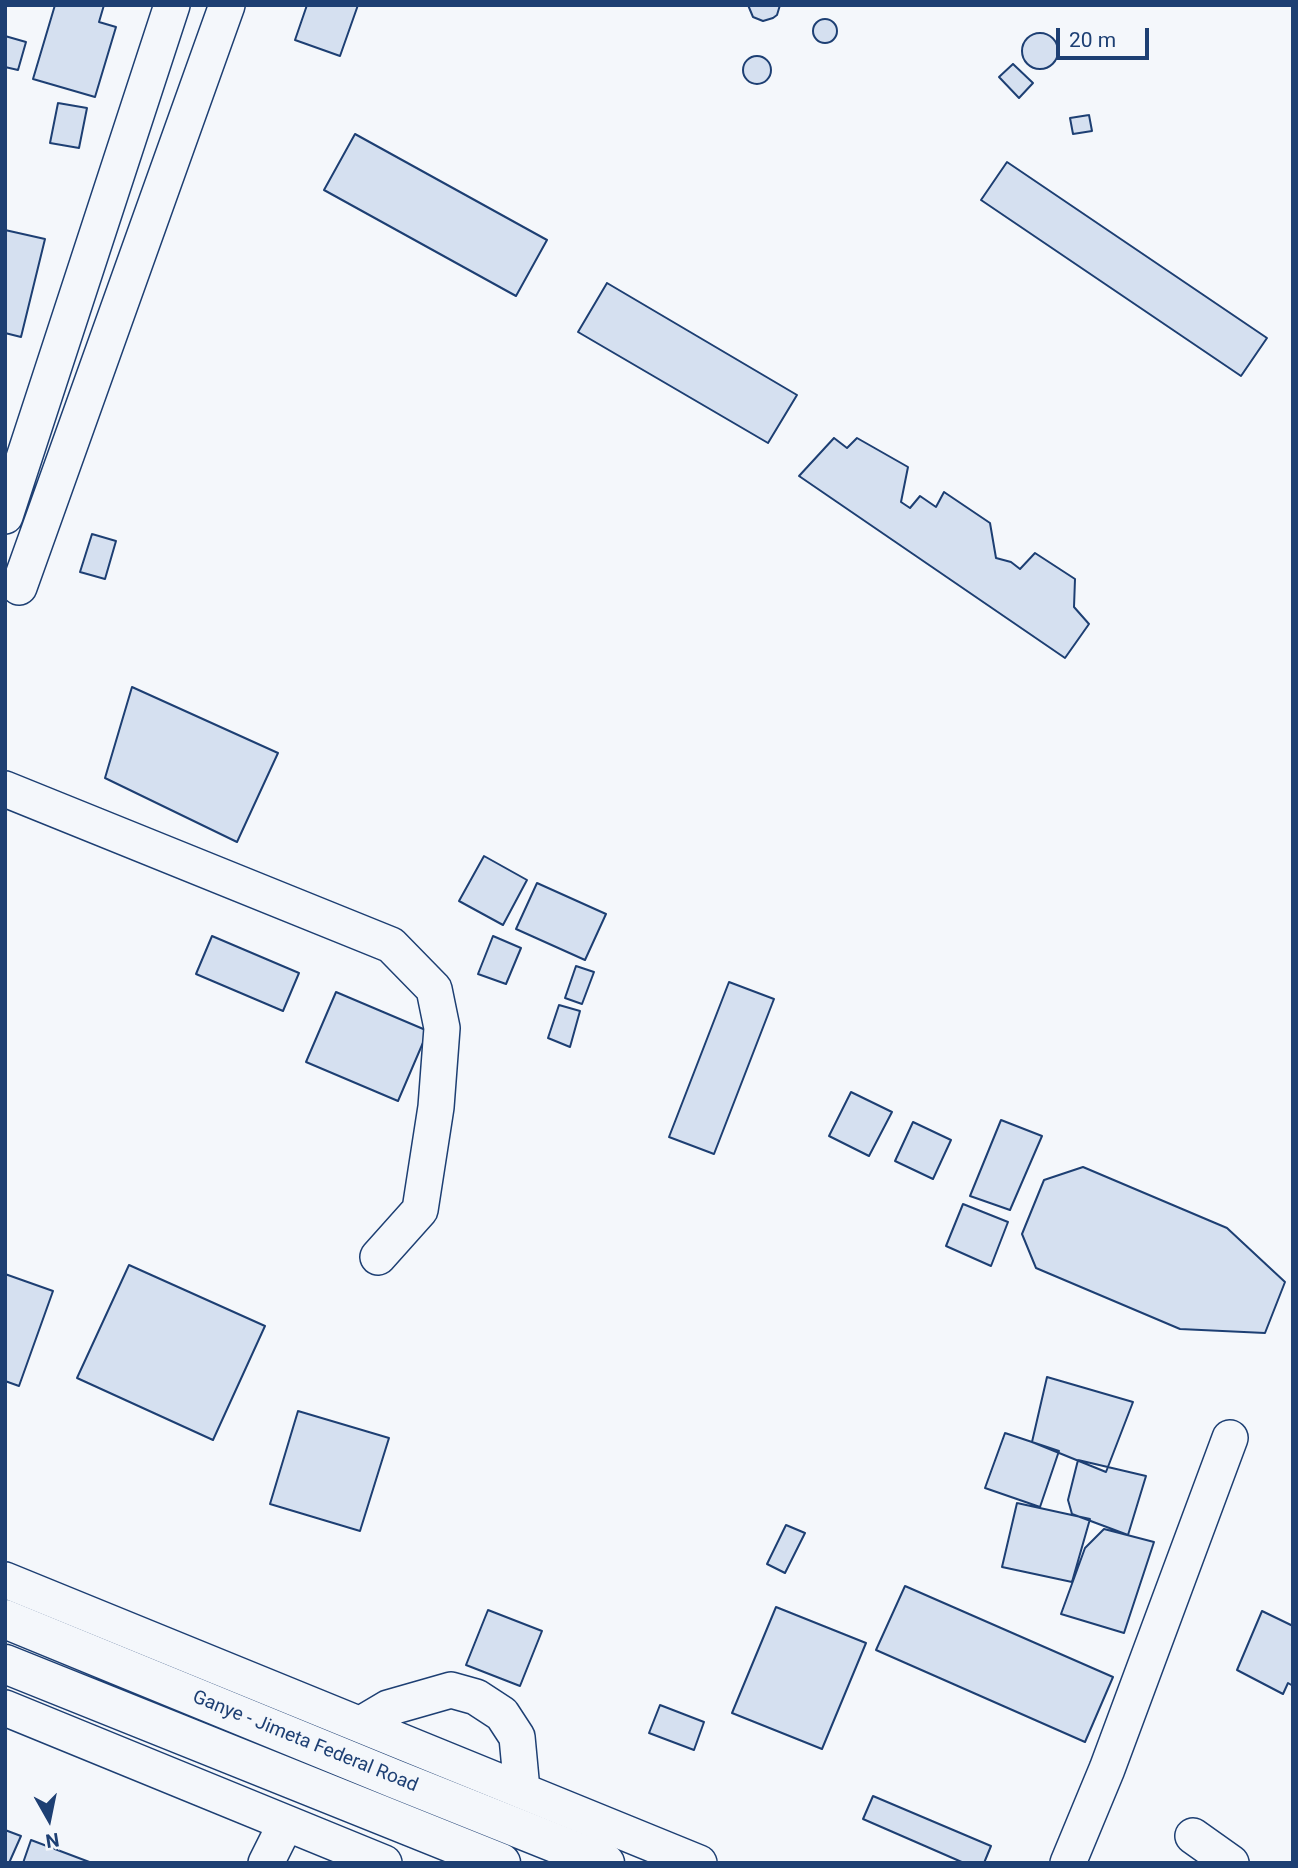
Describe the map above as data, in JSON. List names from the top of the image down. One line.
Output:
{"streets":{"main road":["Ganye - Jimeta Federal Road"]},"scale_bar":"20 m","north":"bottom"}
